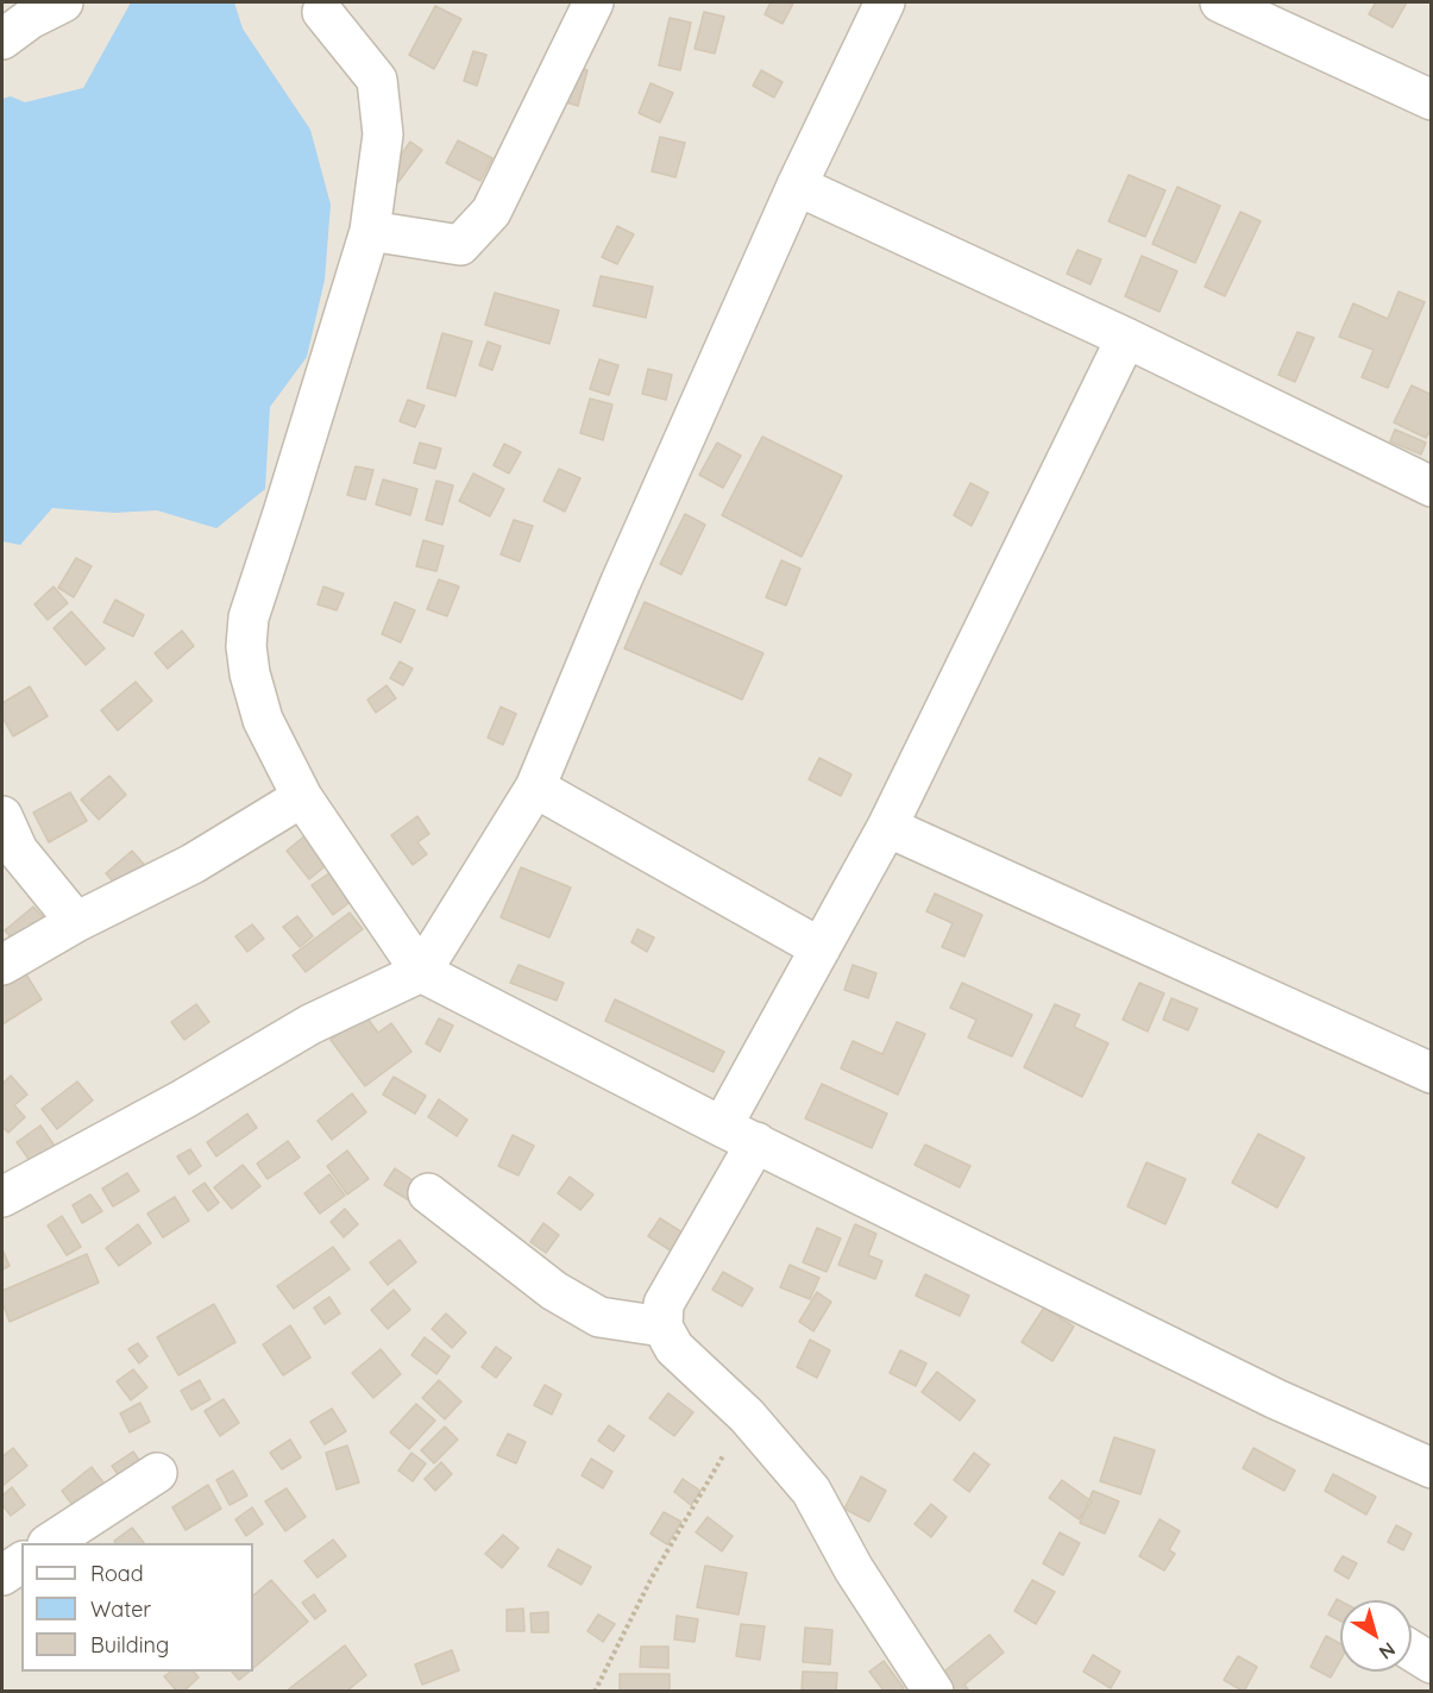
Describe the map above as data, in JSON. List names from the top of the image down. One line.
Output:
{"legend":["Road","Water","Building"],"north":"bottom right"}
